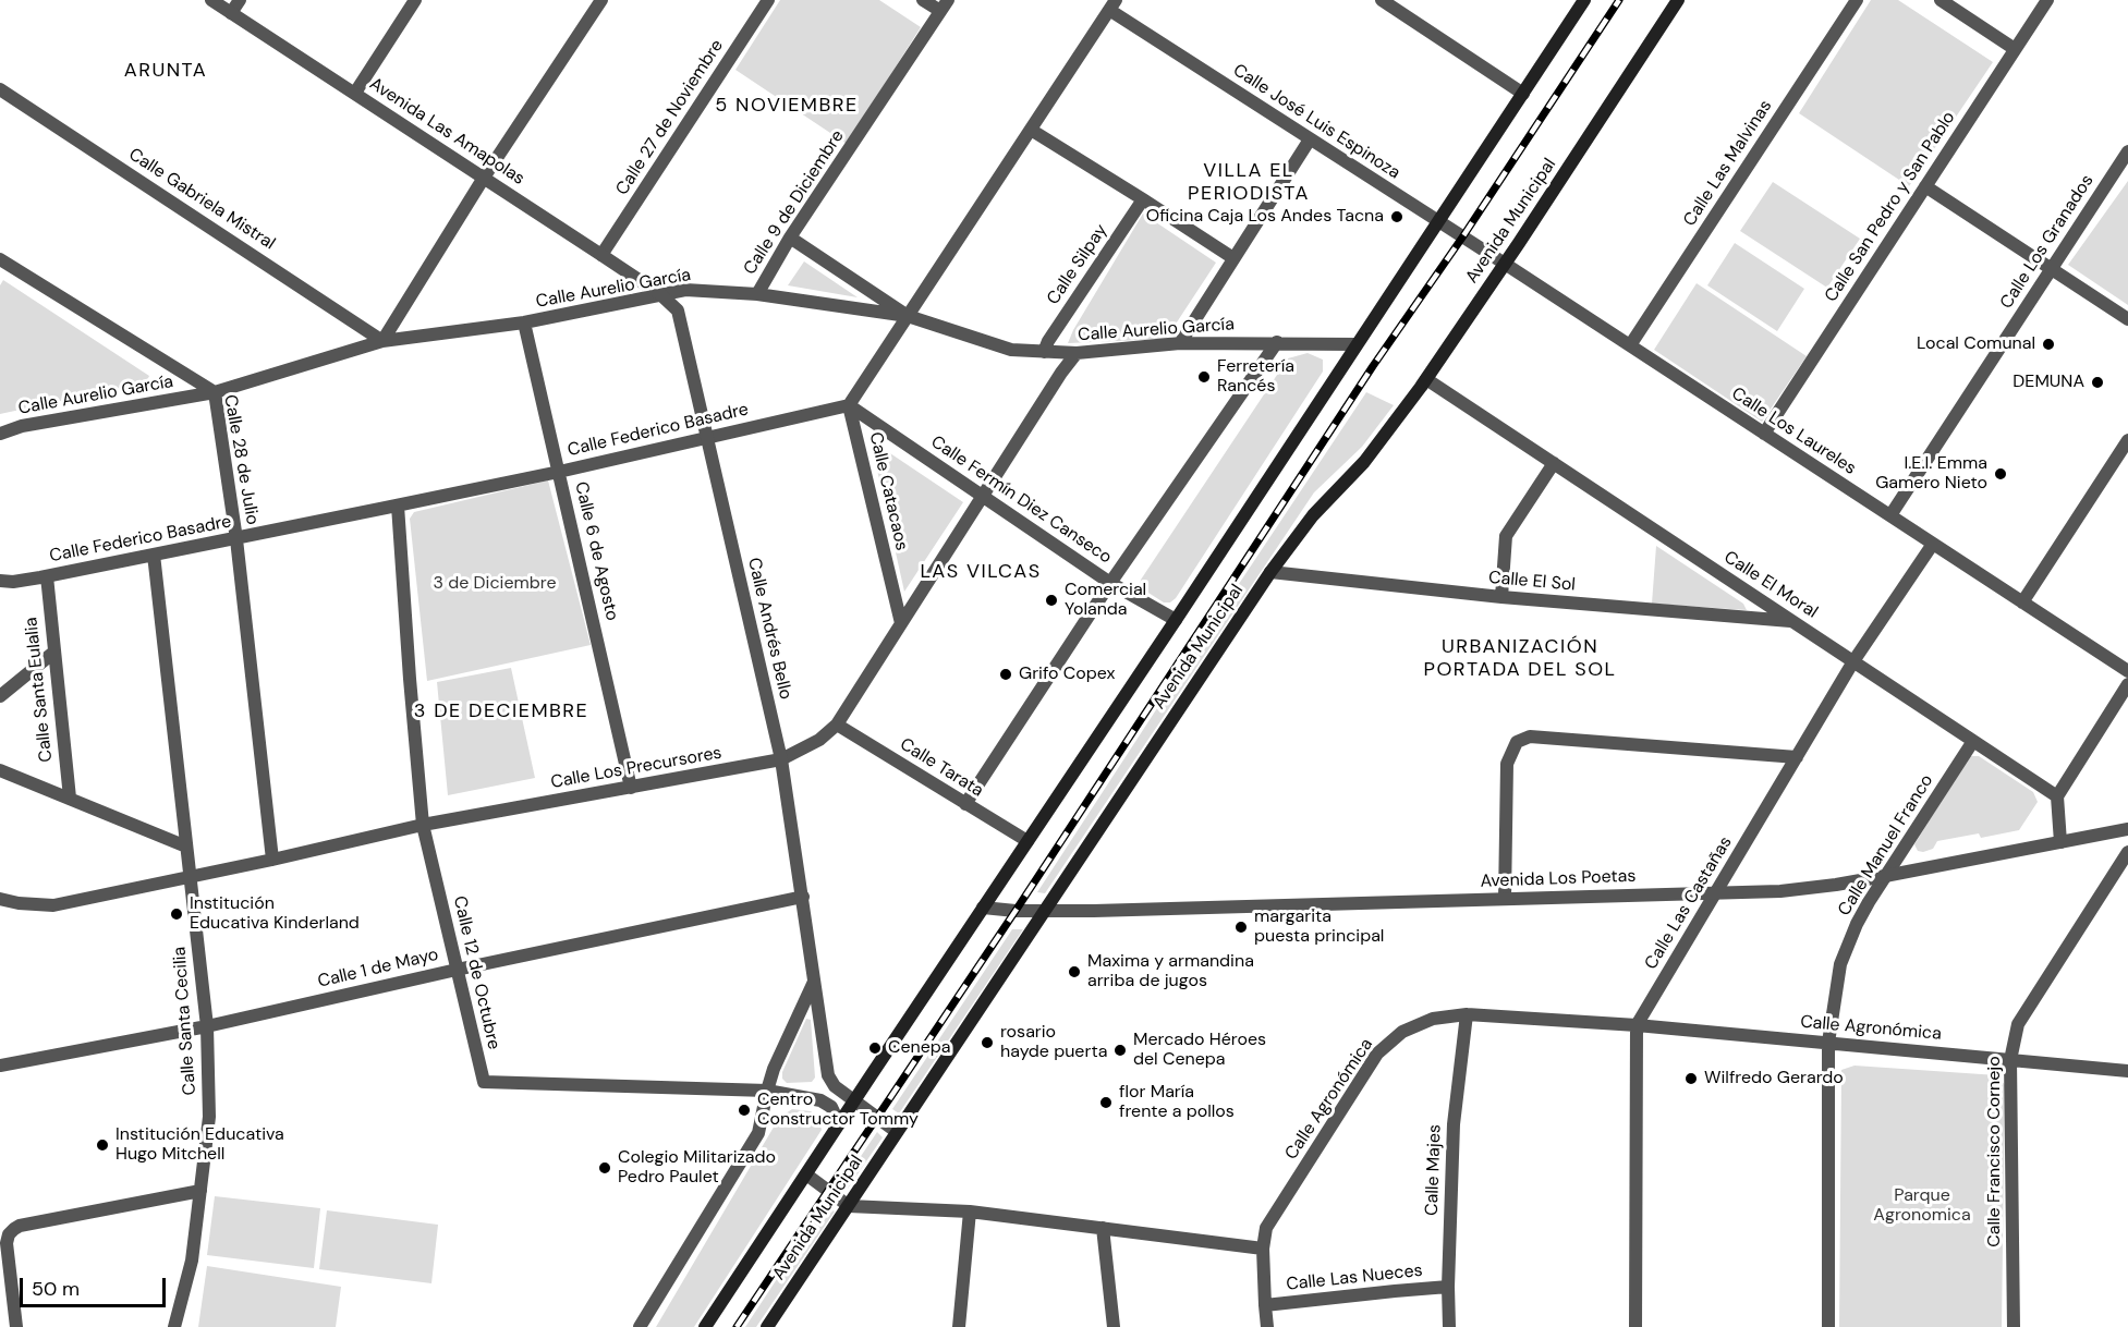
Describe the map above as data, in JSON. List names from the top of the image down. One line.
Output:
{"streets":{"main road":["Avenida Municipal"],"street":["Calle 27 de Noviembre","Calle José Luis Espinoza","Avenida Las Amapolas","Calle Las Malvinas","Calle Gabriela Mistral","Calle 9 de Diciembre","Calle San Pedro y San Pablo","Calle Los Granados","Calle Silpay","Calle Aurelio García","Calle Federico Basadre","Calle Los Laureles","Calle 28 de Julio","Calle Catacaos","Calle Fermín Diez Canseco","Calle 6 de Agosto","Calle El Sol","Calle El Moral","Calle Andrés Bello","Calle Santa Eulalia","Calle Los Precursores","Calle Tarata","Calle Manuel Franco","Avenida Los Poetas","Calle Las Castañas","Calle 1 de Mayo","Calle 12 de Octubre","Calle Santa Cecilia","Calle Agronómica","Calle Francisco Cornejo","Calle Majes","Calle Las Nueces"]},"crossings":[["Calle 27 de Noviembre","Avenida Las Amapolas"],["Calle José Luis Espinoza","Avenida Municipal"],["Calle José Luis Espinoza","Calle Los Laureles"],["Avenida Las Amapolas","Calle Aurelio García"],["Avenida Las Amapolas","Calle Andrés Bello"],["Calle Las Malvinas","Calle Los Laureles"],["Calle Gabriela Mistral","Calle Aurelio García"],["Calle 9 de Diciembre","Calle Aurelio García"],["Calle San Pedro y San Pablo","Calle Los Laureles"],["Avenida Municipal","Calle Aurelio García"],["Avenida Municipal","Calle Los Laureles"],["Avenida Municipal","Calle Fermín Diez Canseco"],["Avenida Municipal","Calle El Sol"],["Avenida Municipal","Calle El Moral"],["Avenida Municipal","Calle Andrés Bello"],["Avenida Municipal","Calle Tarata"],["Avenida Municipal","Avenida Los Poetas"],["Avenida Municipal","Calle 12 de Octubre"],["Calle Los Granados","Calle Los Laureles"],["Calle Silpay","Calle Aurelio García"],["Calle Aurelio García","Calle 28 de Julio"],["Calle Aurelio García","Calle 6 de Agosto"],["Calle Aurelio García","Calle Andrés Bello"],["Calle Aurelio García","Calle Los Precursores"],["Calle Federico Basadre","Calle 28 de Julio"],["Calle Federico Basadre","Calle Catacaos"],["Calle Federico Basadre","Calle Fermín Diez Canseco"],["Calle Federico Basadre","Calle 6 de Agosto"],["Calle Federico Basadre","Calle Andrés Bello"],["Calle Federico Basadre","Calle Santa Eulalia"],["Calle Federico Basadre","Calle 12 de Octubre"],["Calle Federico Basadre","Calle Santa Cecilia"],["Calle Los Laureles","Calle Las Castañas"],["Calle 28 de Julio","Calle Los Precursores"],["Calle Catacaos","Calle Fermín Diez Canseco"],["Calle Catacaos","Calle Los Precursores"],["Calle Fermín Diez Canseco","Calle Los Precursores"],["Calle 6 de Agosto","Calle Los Precursores"],["Calle El Sol","Calle El Moral"],["Calle El Moral","Calle Manuel Franco"],["Calle El Moral","Calle Las Castañas"],["Calle Andrés Bello","Calle Los Precursores"],["Calle Andrés Bello","Calle 1 de Mayo"],["Calle Los Precursores","Calle Tarata"],["Calle Los Precursores","Calle 12 de Octubre"],["Calle Los Precursores","Calle Santa Cecilia"],["Calle Manuel Franco","Avenida Los Poetas"],["Calle Manuel Franco","Calle Agronómica"],["Avenida Los Poetas","Calle Las Castañas"],["Calle Las Castañas","Calle Agronómica"],["Calle 1 de Mayo","Calle 12 de Octubre"],["Calle 1 de Mayo","Calle Santa Cecilia"],["Calle Agronómica","Calle Francisco Cornejo"],["Calle Agronómica","Calle Majes"],["Calle Agronómica","Calle Las Nueces"],["Calle Majes","Calle Las Nueces"]],"districts":["ARUNTA","5 NOVIEMBRE","VILLA EL PERIODISTA","LAS VILCAS","URBANIZACIÓN PORTADA DEL SOL","3 DE DECIEMBRE"],"parks":["3 de Diciembre","Parque Agronomica"],"places":["Oficina Caja Los Andes Tacna","Local Comunal","Ferretería Rancés","DEMUNA","I.E.I. Emma Gamero Nieto","Comercial Yolanda","Grifo Copex","Institución Educativa Kinderland","margarita puesta principal","Maxima y armandina arriba de jugos","rosario hayde puerta","Cenepa","Mercado Héroes del Cenepa","Wilfredo Gerardo","flor María frente a pollos","Centro Constructor Tommy","Institución Educativa Hugo Mitchell","Colegio Militarizado Pedro Paulet"],"scale_bar":"50 m"}
